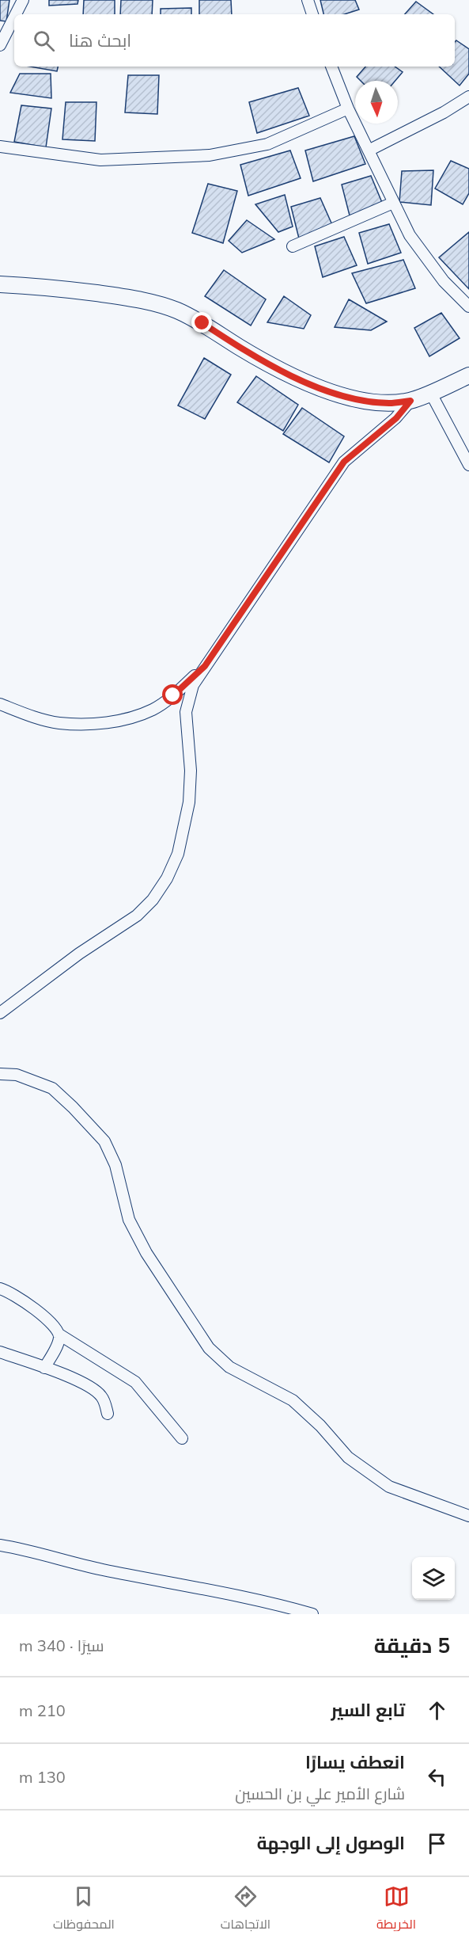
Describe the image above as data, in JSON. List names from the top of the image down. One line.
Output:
{"north":"bottom","page":{"search":"ابحث هنا","heading":["5 دقيقة","سيرًا · 340 m"],"list":[["تابع السير","210 m"],["انعطف يسارًا","شارع الأمير علي بن الحسين","130 m"],"الوصول إلى الوجهة"],"nav":["الخريطة","الاتجاهات","المحفوظات"]}}
